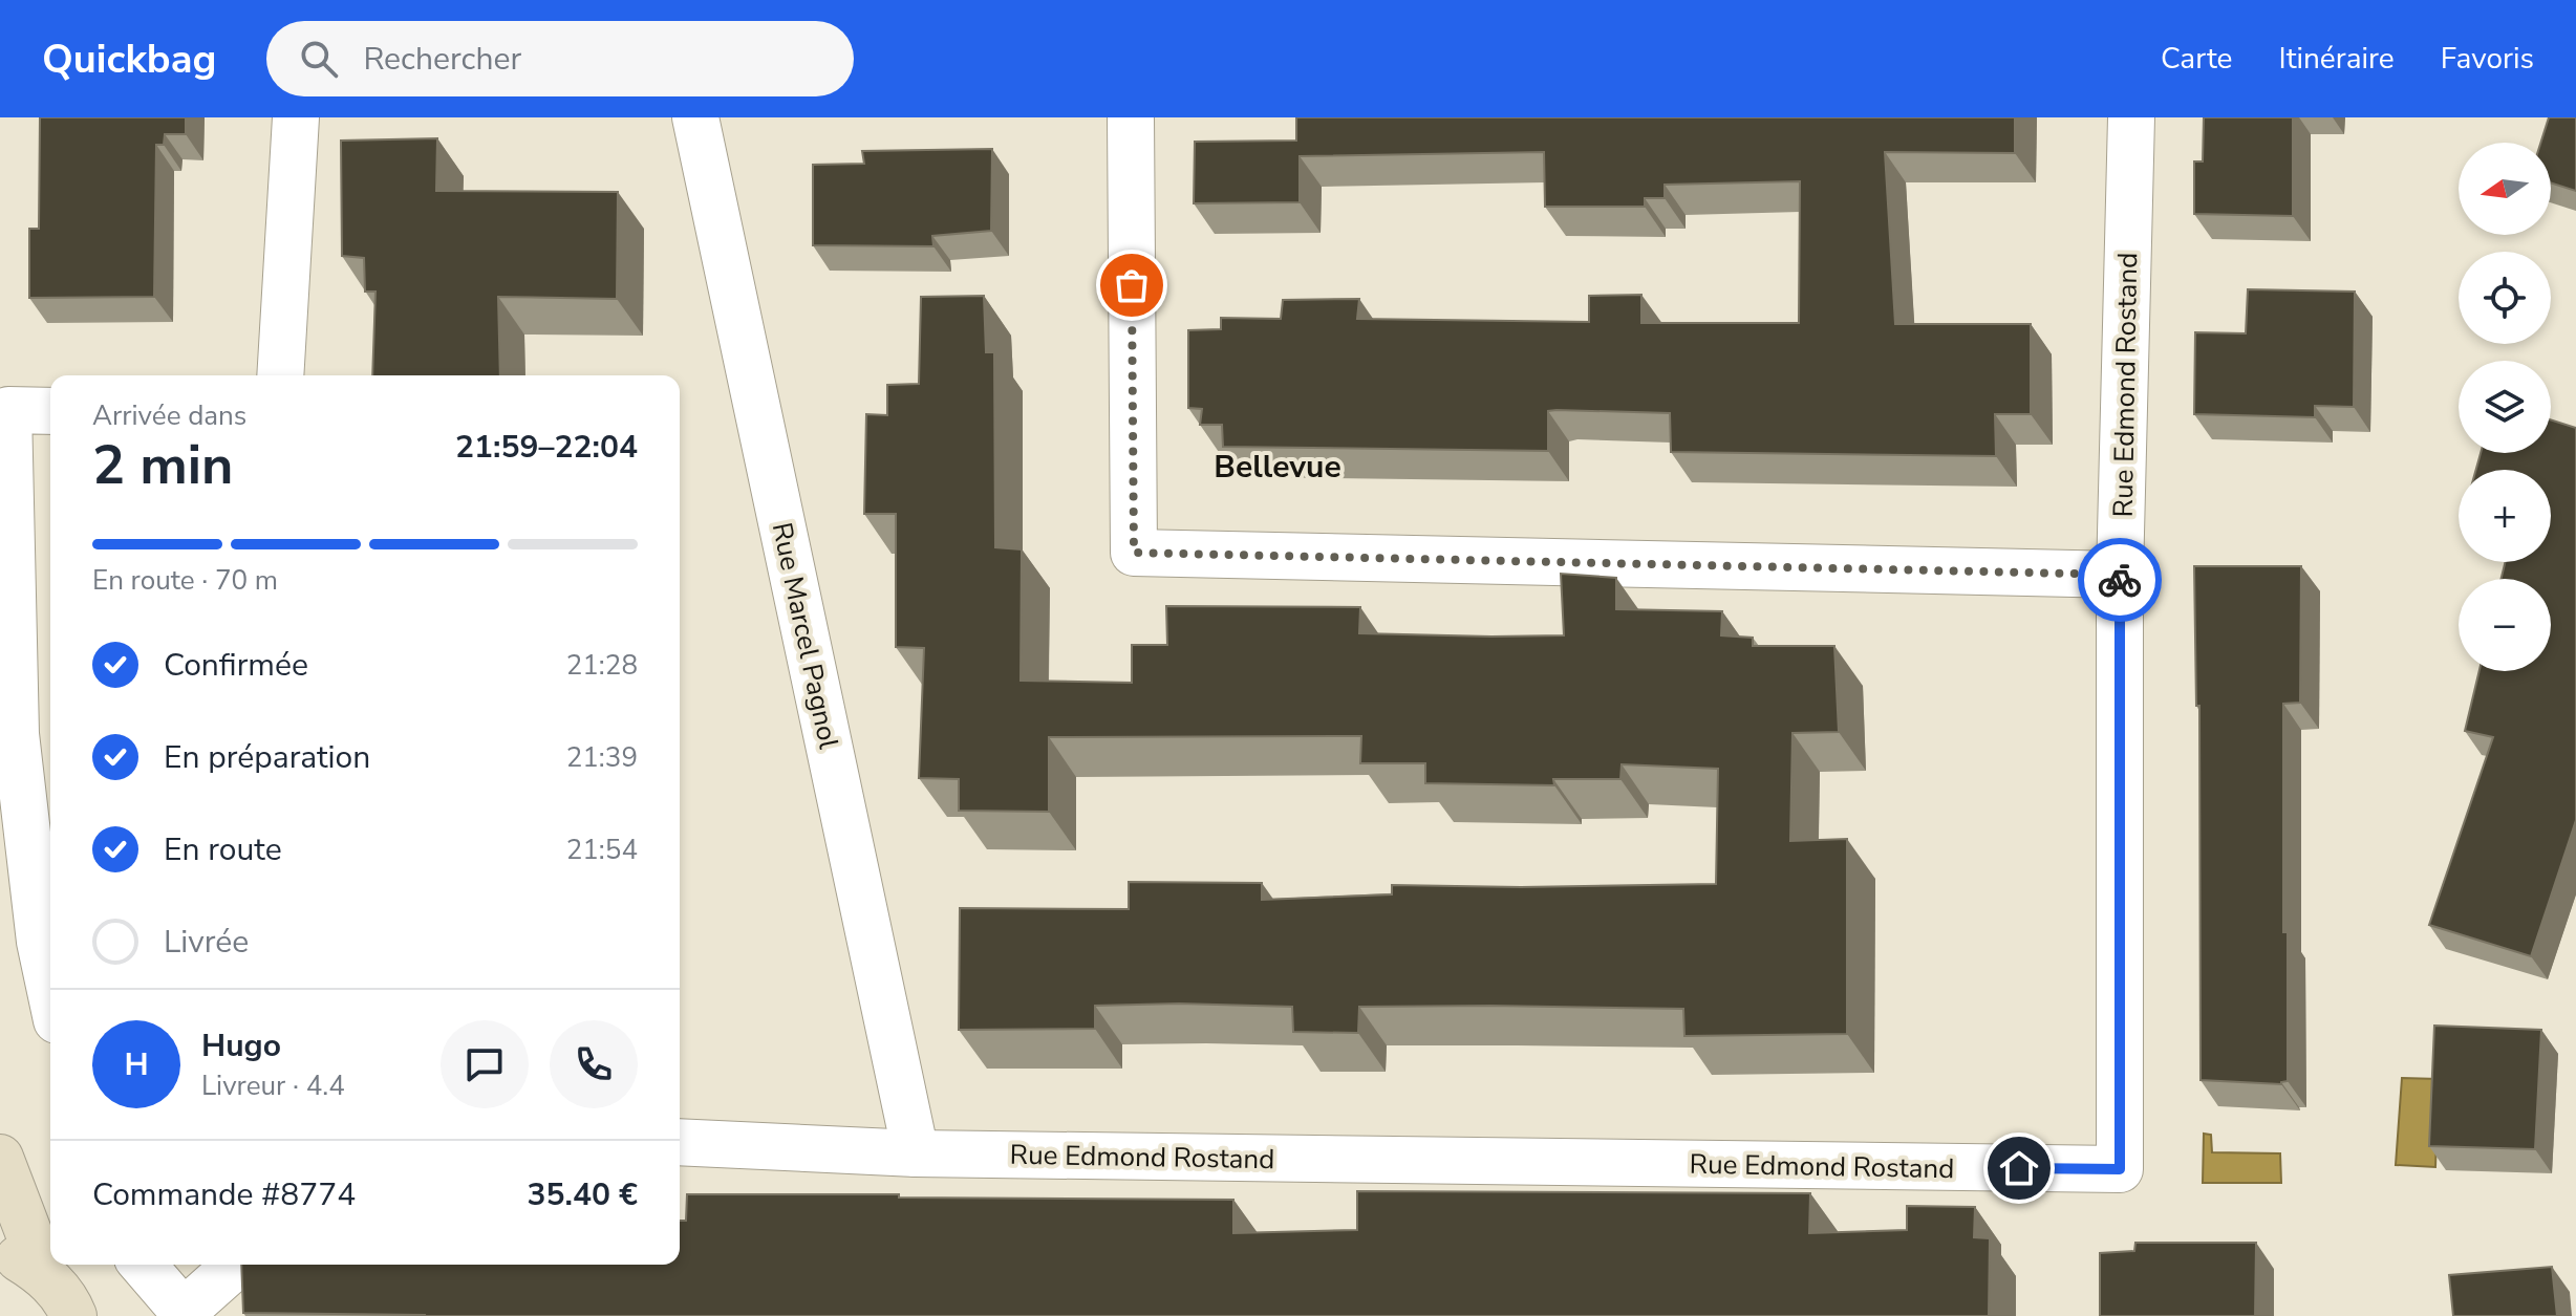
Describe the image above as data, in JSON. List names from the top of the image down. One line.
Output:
{"streets":{"street":["Rue Edmond Rostand","Rue Marcel Pagnol"]},"crossings":[["Rue Edmond Rostand","Rue Marcel Pagnol"]],"districts":["Bellevue"],"north":"left","page":{"header":"Quickbag","search":"Rechercher","nav":["Carte","Itinéraire","Favoris"],"map_buttons":["+","−"],"heading":["2 min","Arrivée dans","21:59–22:04"],"panel":["Hugo","Livreur · 4.4","Commande #8774","35.40 €"],"bar":"En route · 70 m","list":[["Confirmée","21:28"],["En préparation","21:39"],["En route","21:54"],"Livrée"],"round":"H"}}
